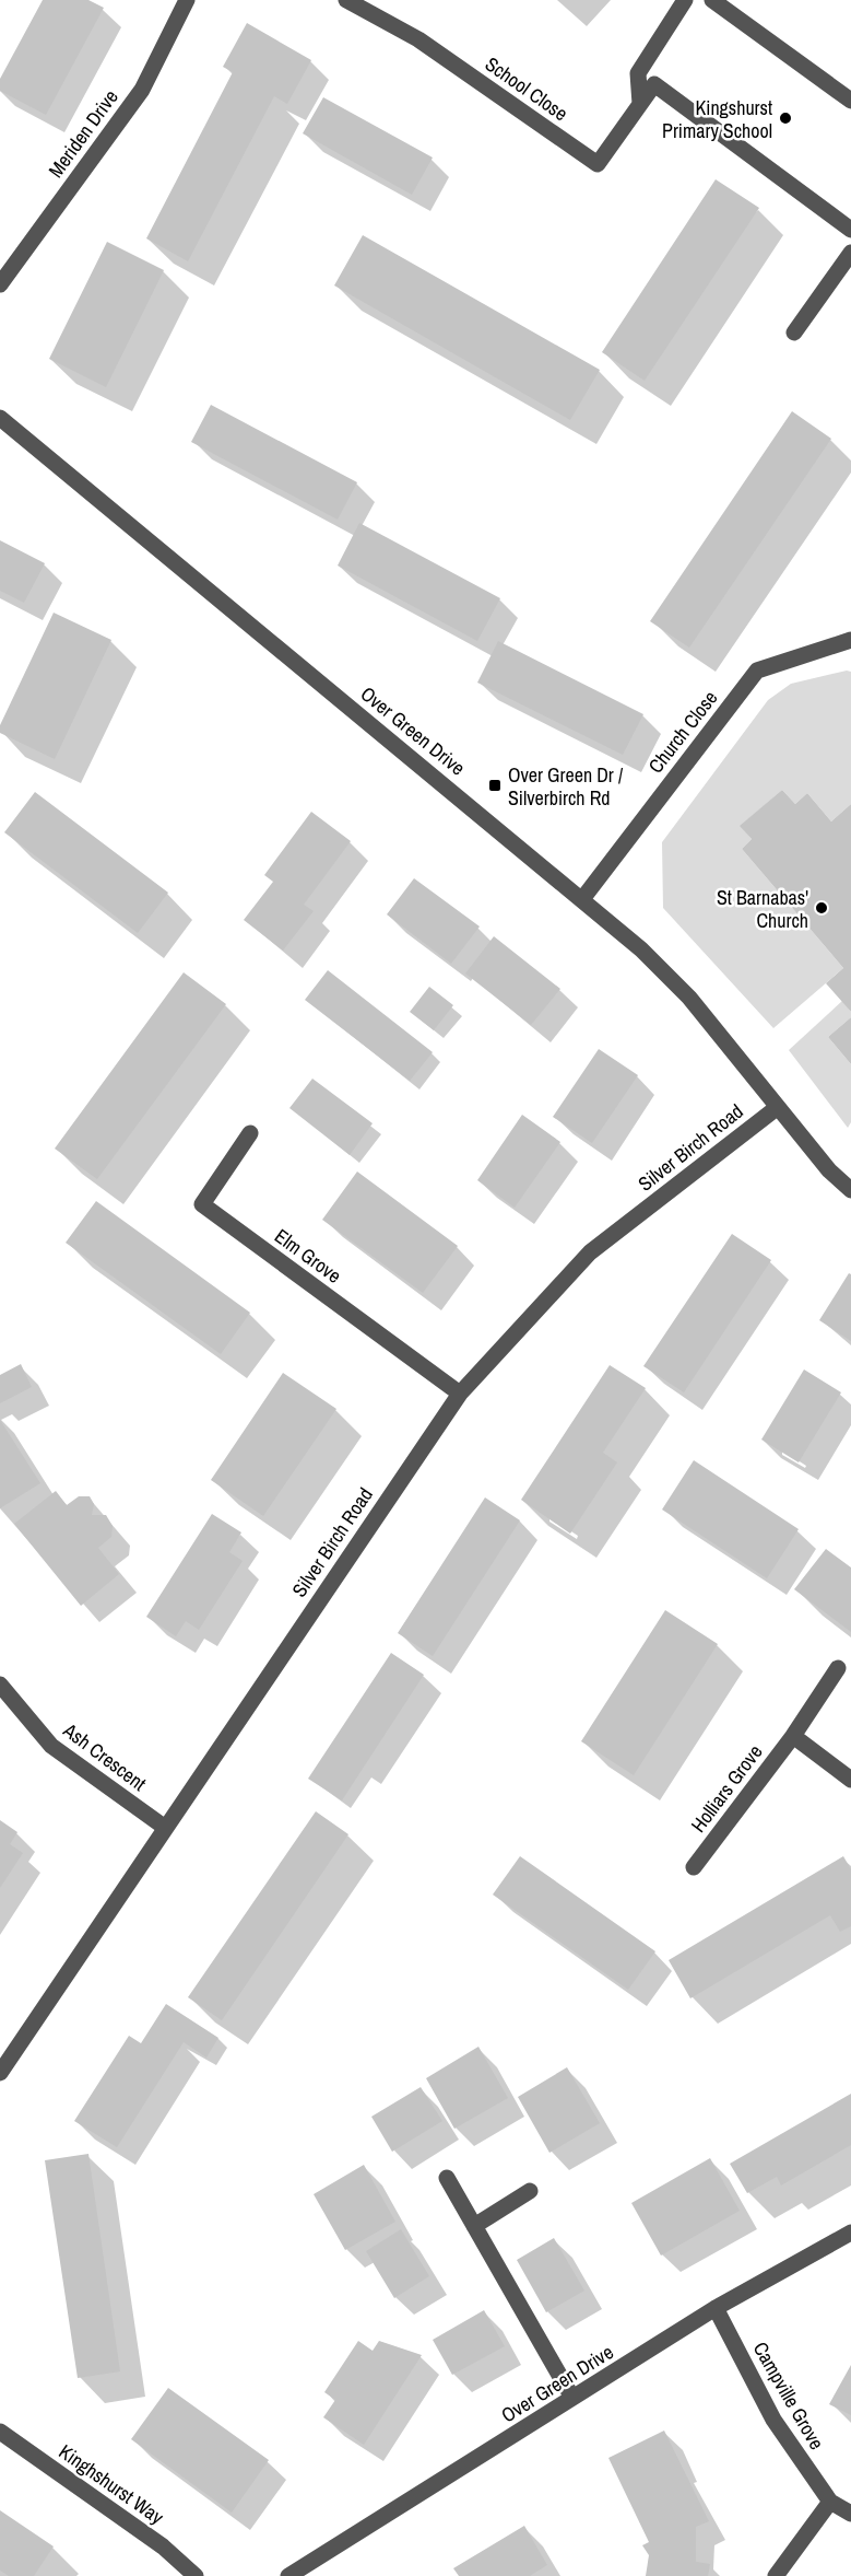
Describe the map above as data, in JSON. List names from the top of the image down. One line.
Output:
{"streets":{"street":["School Close","Meriden Drive","Over Green Drive","Church Close","Silver Birch Road","Elm Grove","Ash Crescent","Holliars Grove","Campville Grove","Kinghshurst Way"]},"crossings":[["Over Green Drive","Church Close"],["Over Green Drive","Silver Birch Road"],["Over Green Drive","Campville Grove"],["Silver Birch Road","Elm Grove"],["Silver Birch Road","Ash Crescent"]],"places":{"other":["Kingshurst Primary School","St Barnabas' Church"],"transit":["Over Green Dr / Silverbirch Rd"]}}
